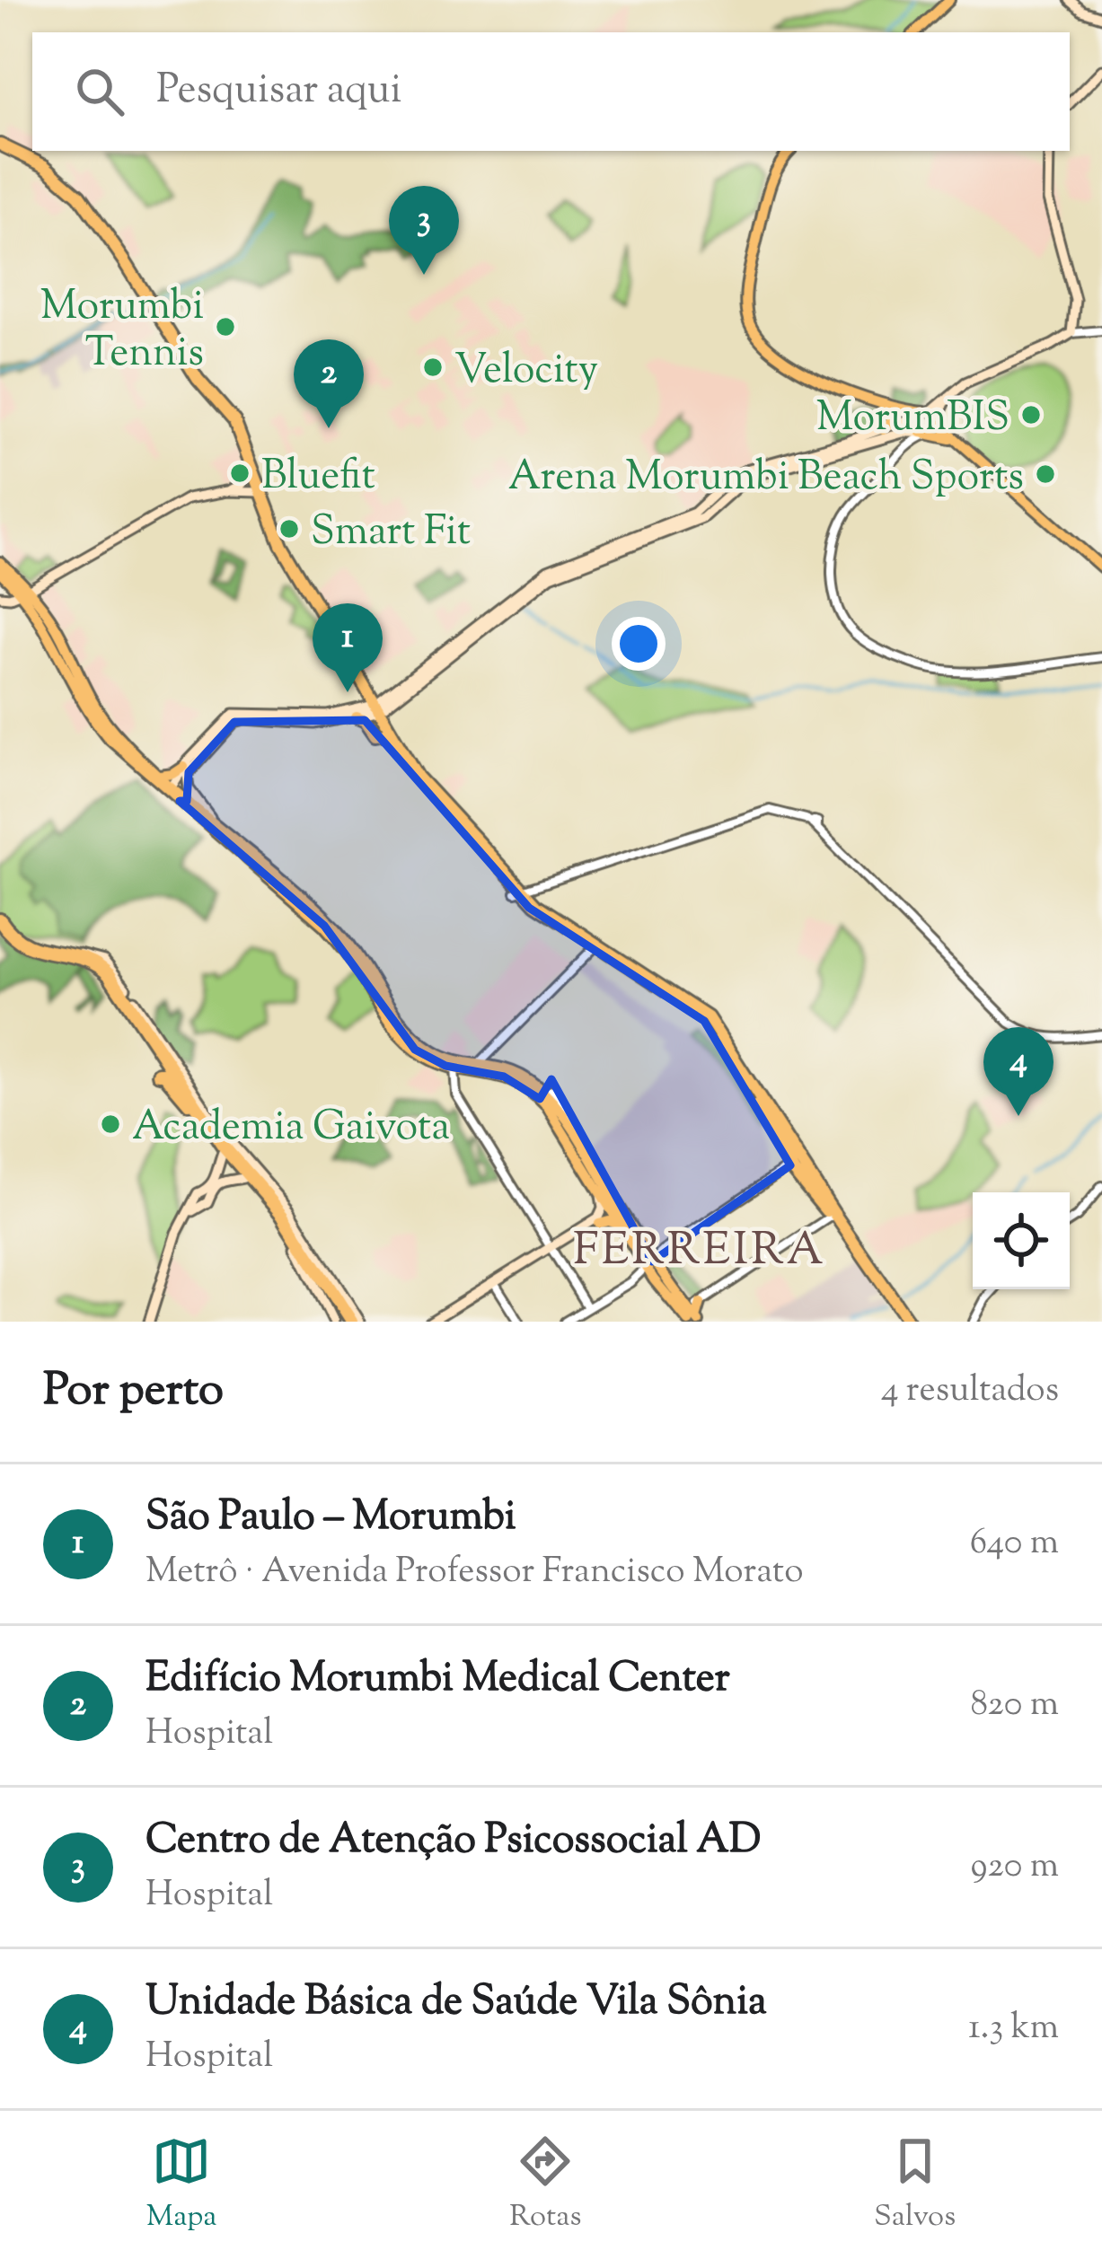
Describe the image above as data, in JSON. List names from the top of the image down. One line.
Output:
{"districts":["FERREIRA"],"places":["Morumbi Tennis","Velocity","MorumBIS","Bluefit","Arena Morumbi Beach Sports","Smart Fit","Academia Gaivota"],"page":{"search":"Pesquisar aqui","pins":["3","2","1","4"],"heading":["Por perto","4 resultados"],"list":[{"mark":"1","name":"São Paulo – Morumbi","note":"Metrô · Avenida Professor Francisco Morato","value":"640 m"},{"mark":"2","name":"Edifício Morumbi Medical Center","note":"Hospital","value":"820 m"},{"mark":"3","name":"Centro de Atenção Psicossocial AD","note":"Hospital","value":"920 m"},{"mark":"4","name":"Unidade Básica de Saúde Vila Sônia","note":"Hospital","value":"1.3 km"}],"nav":["Mapa","Rotas","Salvos"]}}
